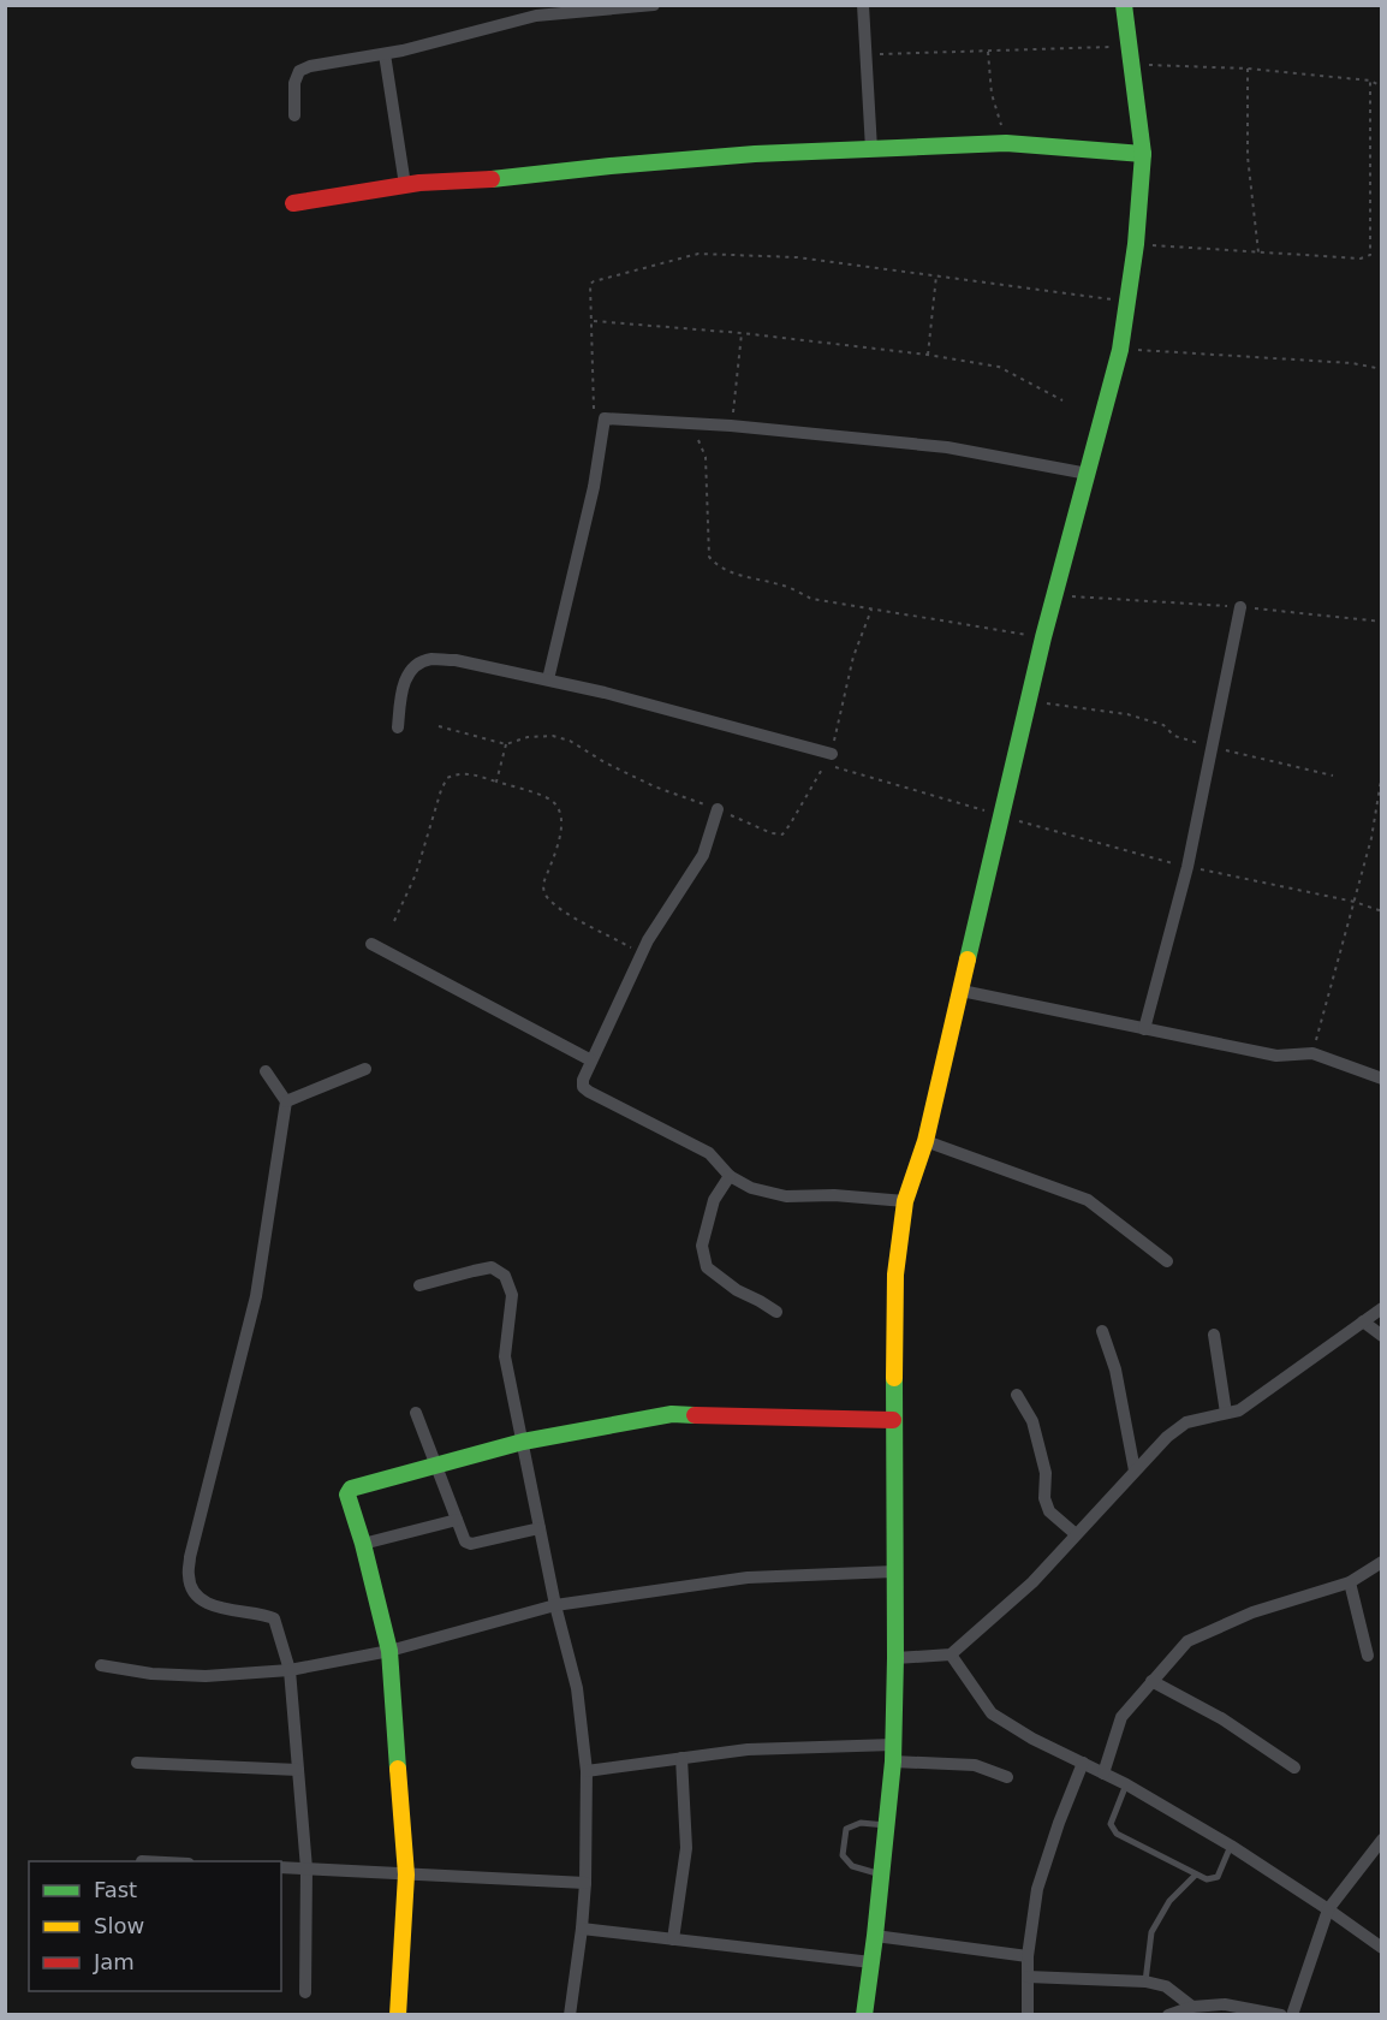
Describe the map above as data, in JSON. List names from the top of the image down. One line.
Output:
{"legend":["Fast","Slow","Jam"]}
